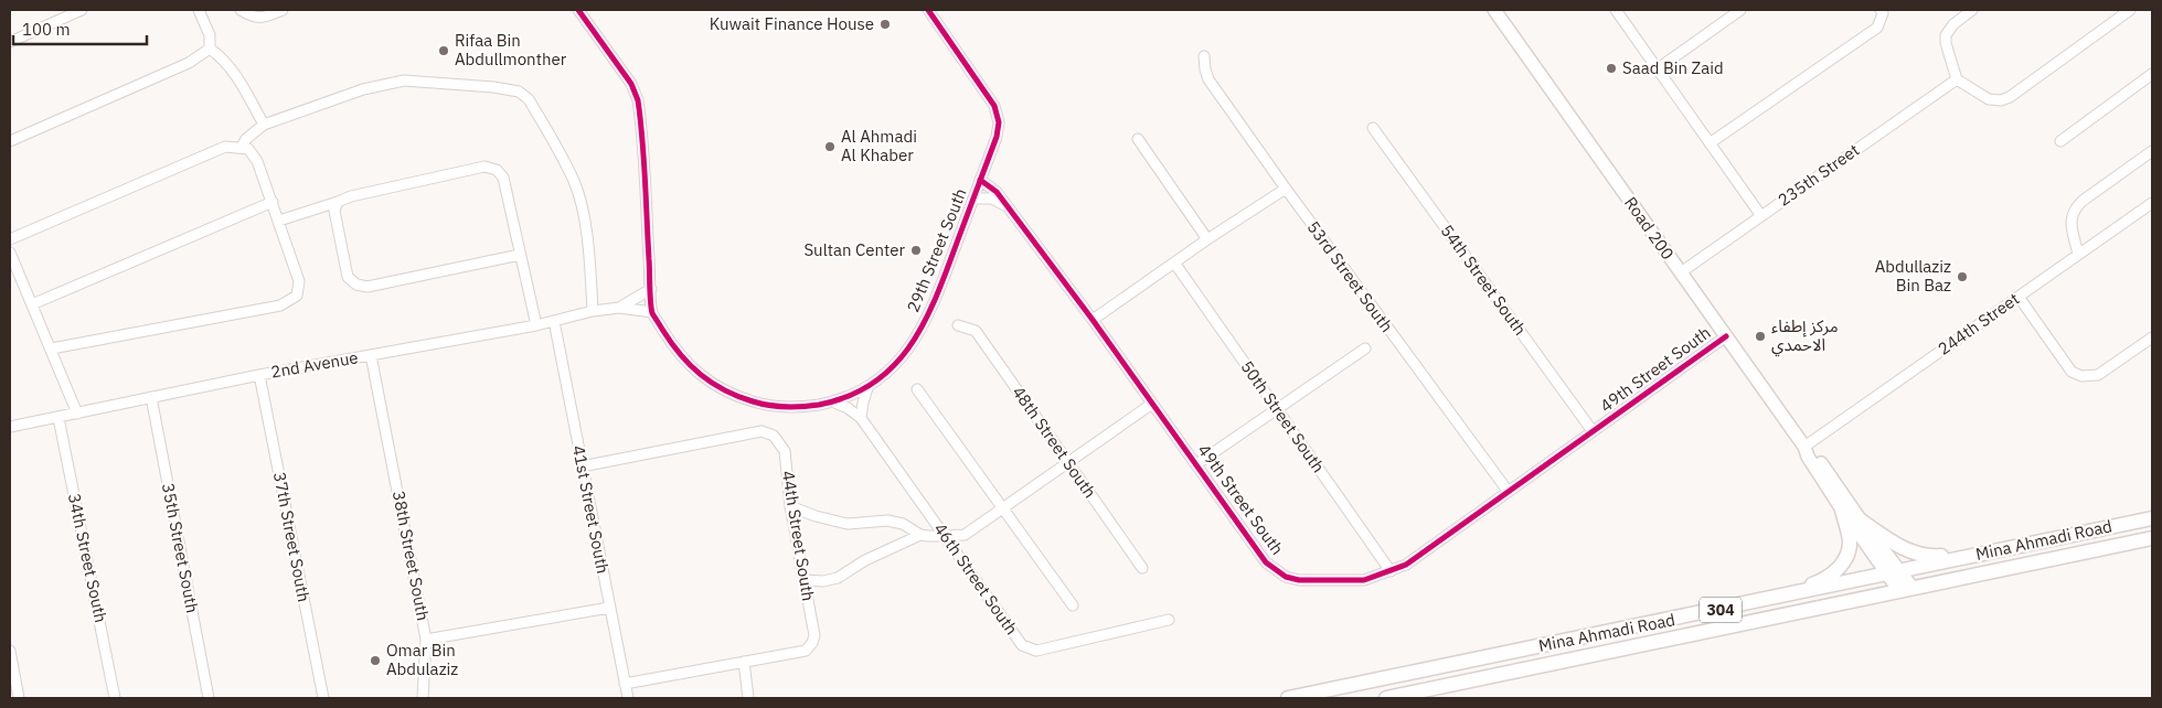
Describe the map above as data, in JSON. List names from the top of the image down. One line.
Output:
{"streets":{"main road":["Road 200","Mina Ahmadi Road","304"],"street":["235th Street","29th Street South","53rd Street South","54th Street South","244th Street","2nd Avenue","49th Street South","50th Street South","48th Street South","41st Street South","44th Street South","37th Street South","35th Street South","38th Street South","34th Street South","46th Street South"]},"crossings":[["235th Street","Road 200"],["Road 200","244th Street"],["Road 200","49th Street South"],["Road 200","Mina Ahmadi Road"],["29th Street South","2nd Avenue"],["29th Street South","49th Street South"],["29th Street South","46th Street South"],["53rd Street South","49th Street South"],["54th Street South","49th Street South"],["2nd Avenue","41st Street South"],["2nd Avenue","37th Street South"],["2nd Avenue","35th Street South"],["2nd Avenue","38th Street South"],["2nd Avenue","34th Street South"],["49th Street South","50th Street South"],["41st Street South","44th Street South"],["41st Street South","38th Street South"]],"places":["Kuwait Finance House","Rifaa Bin Abdullmonther","Saad Bin Zaid","Al Ahmadi Al Khaber","Sultan Center","Abdullaziz Bin Baz","مركز إطفاء الاحمدي","Omar Bin Abdulaziz"],"scale_bar":"100 m"}
